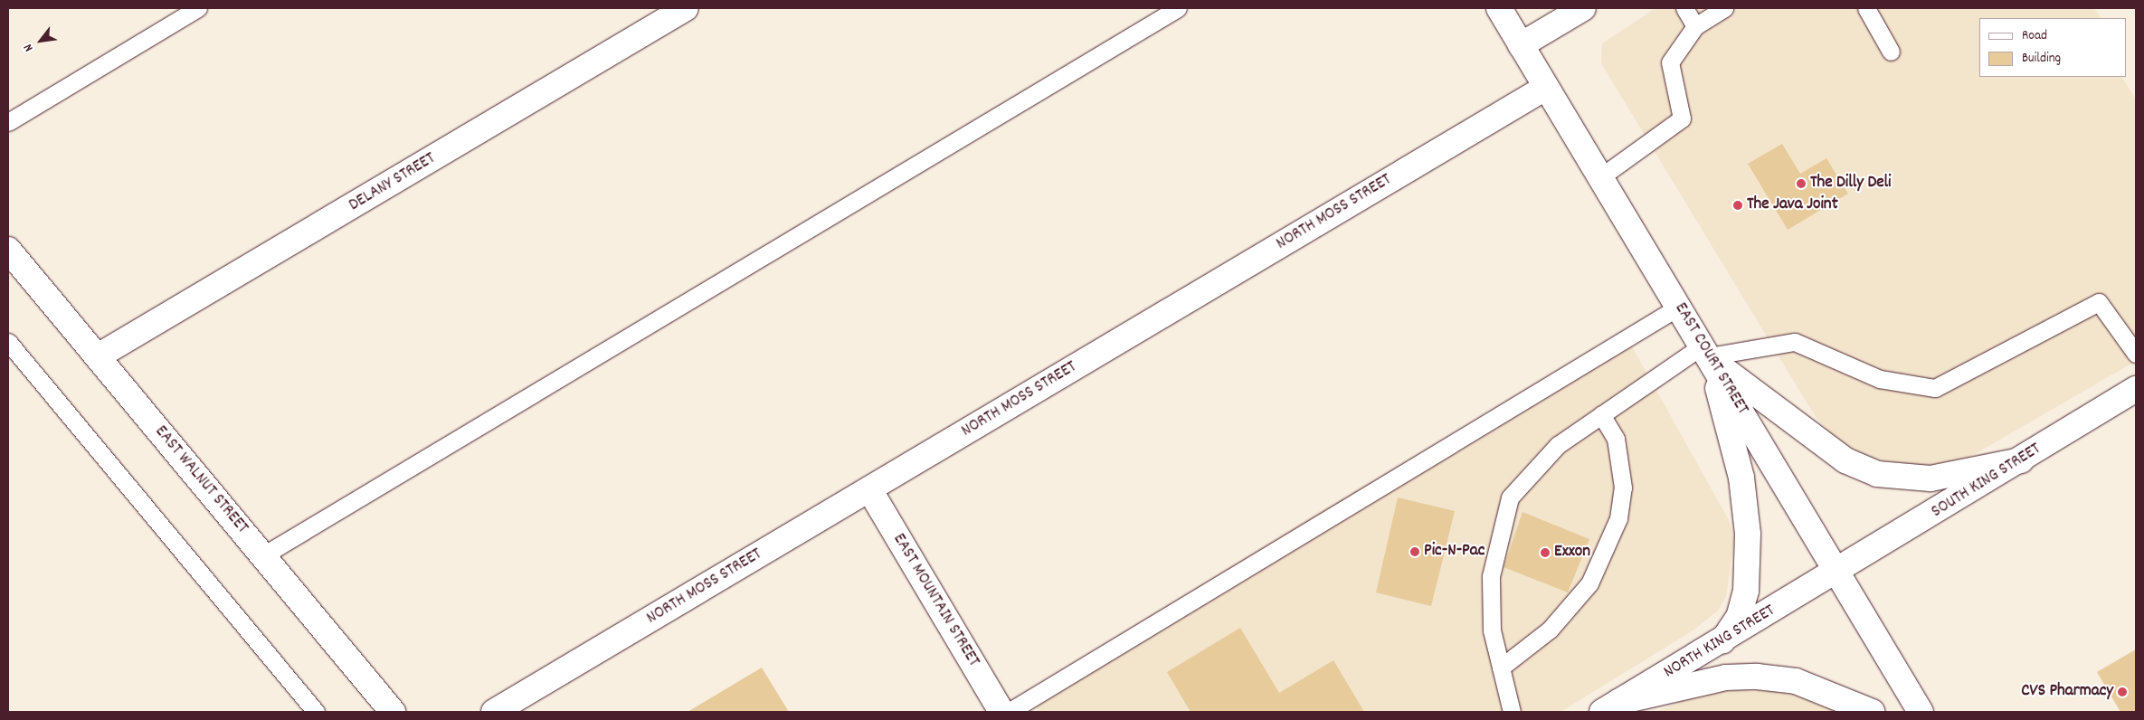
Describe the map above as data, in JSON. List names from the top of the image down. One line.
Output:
{"streets":{"street":["DELANY STREET","NORTH MOSS STREET","EAST COURT STREET","EAST WALNUT STREET","SOUTH KING STREET","EAST MOUNTAIN STREET","NORTH KING STREET"]},"crossings":[["DELANY STREET","EAST WALNUT STREET"],["NORTH MOSS STREET","EAST COURT STREET"],["NORTH MOSS STREET","EAST MOUNTAIN STREET"],["EAST COURT STREET","SOUTH KING STREET"],["EAST COURT STREET","NORTH KING STREET"],["SOUTH KING STREET","NORTH KING STREET"]],"places":["The Dilly Deli","The Java Joint","Pic-N-Pac","Exxon","CVS Pharmacy"],"legend":["Road","Building"],"north":"bottom left"}
